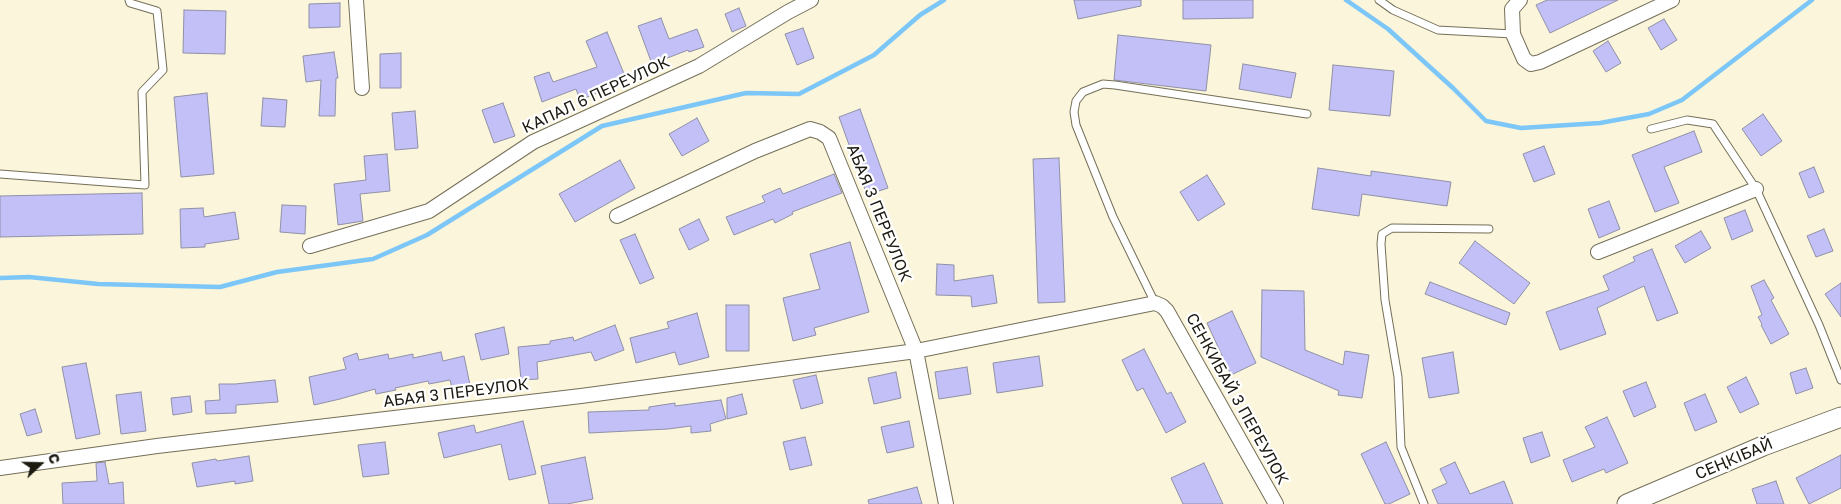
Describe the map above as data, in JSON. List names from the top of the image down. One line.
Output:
{"streets":{"street":["КАПАЛ 6 ПЕРЕУЛОК","АБАЯ 3 ПЕРЕУЛОК","СЕНКИБАЙ 3 ПЕРЕУЛОК","СЕҢКІБАЙ"]},"crossings":[["АБАЯ 3 ПЕРЕУЛОК","СЕНКИБАЙ 3 ПЕРЕУЛОК"]],"north":"right"}
